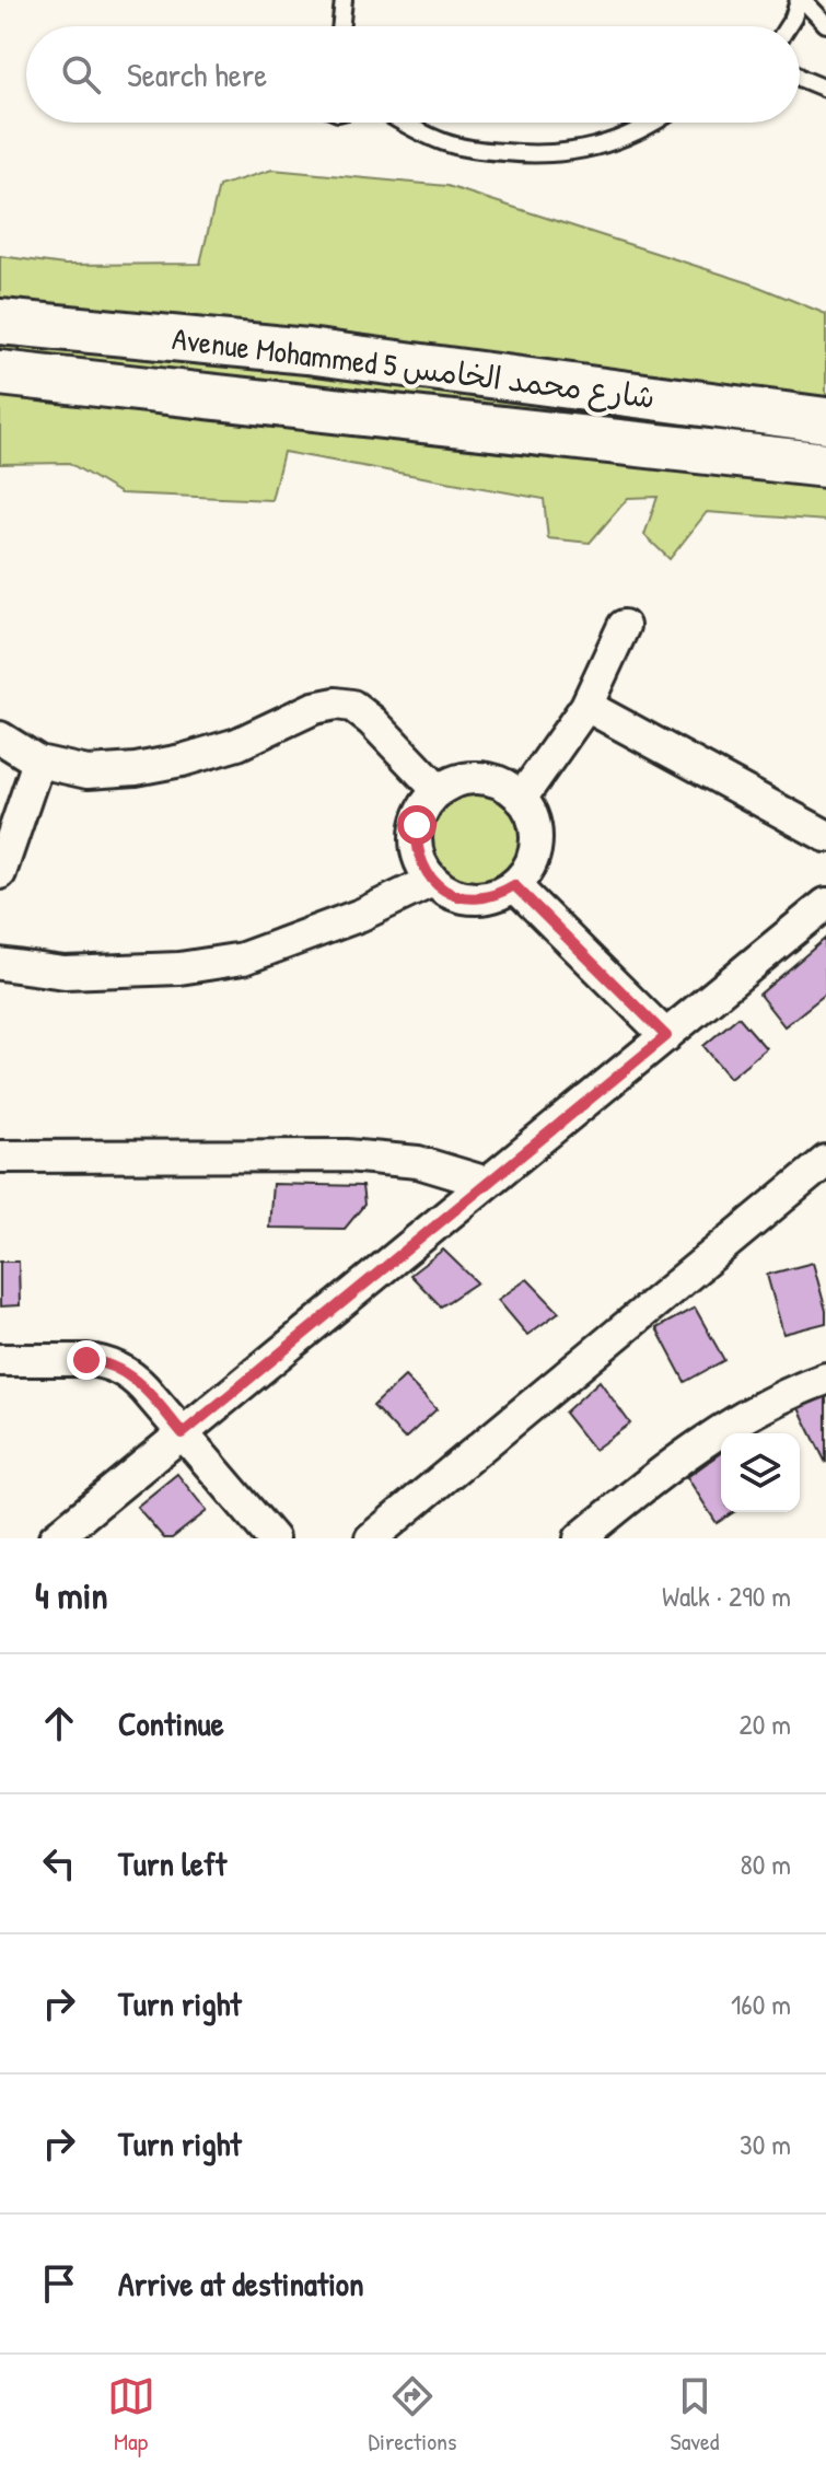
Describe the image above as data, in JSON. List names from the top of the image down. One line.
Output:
{"streets":{"main road":["Avenue Mohammed 5 شارع محمد الخامس"]},"page":{"search":"Search here","heading":["4 min","Walk · 290 m"],"list":[["Continue","20 m"],["Turn left","80 m"],["Turn right","160 m"],["Turn right","30 m"],"Arrive at destination"],"nav":["Map","Directions","Saved"]}}
